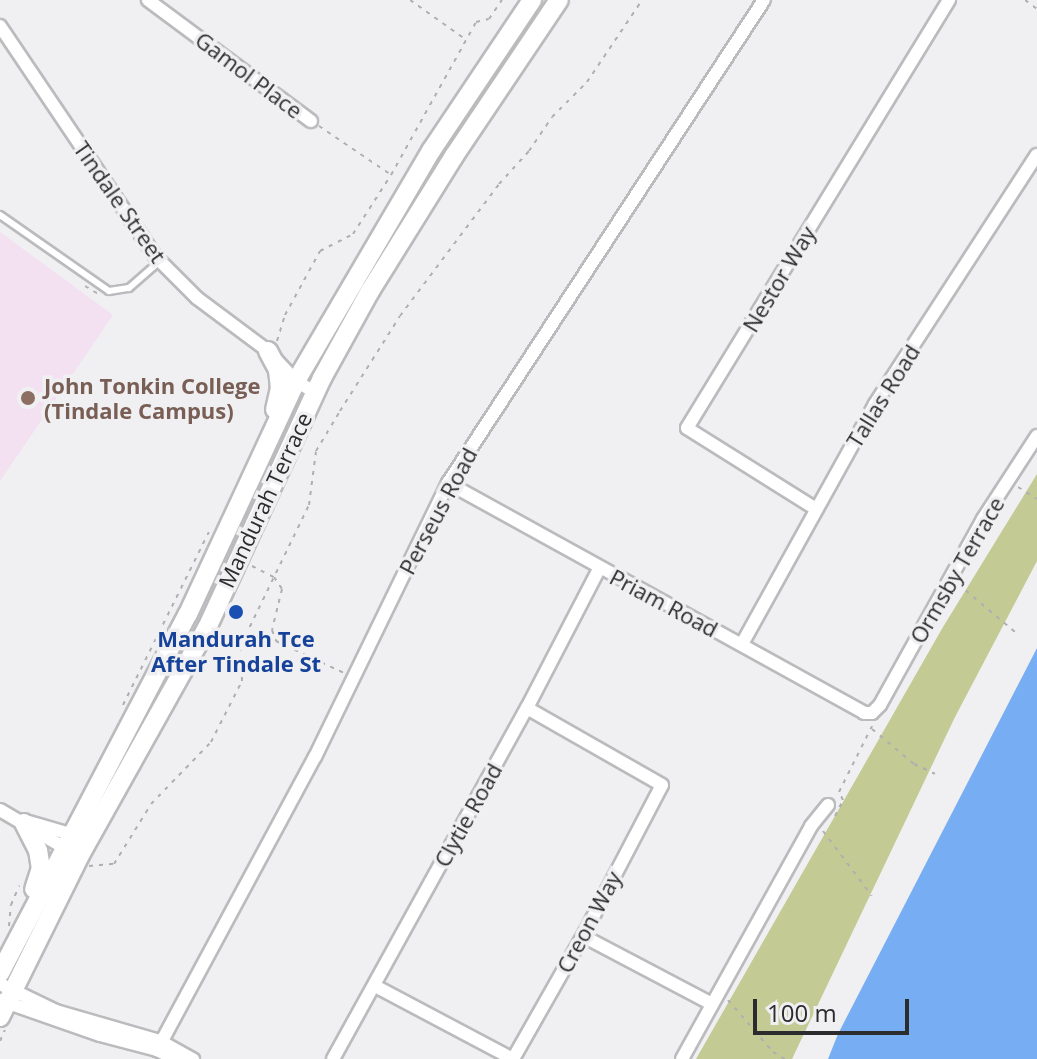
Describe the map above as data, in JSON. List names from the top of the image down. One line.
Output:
{"streets":{"main road":["Mandurah Terrace"],"street":["Gamol Place","Tindale Street","Nestor Way","Tallas Road","Perseus Road","Ormsby Terrace","Priam Road","Clytie Road","Creon Way"]},"crossings":[["Tindale Street","Mandurah Terrace"],["Nestor Way","Tallas Road"],["Tallas Road","Priam Road"],["Perseus Road","Priam Road"],["Ormsby Terrace","Priam Road"],["Priam Road","Clytie Road"],["Clytie Road","Creon Way"]],"places":["John Tonkin College (Tindale Campus)","Mandurah Tce After Tindale St"],"scale_bar":"100 m"}
